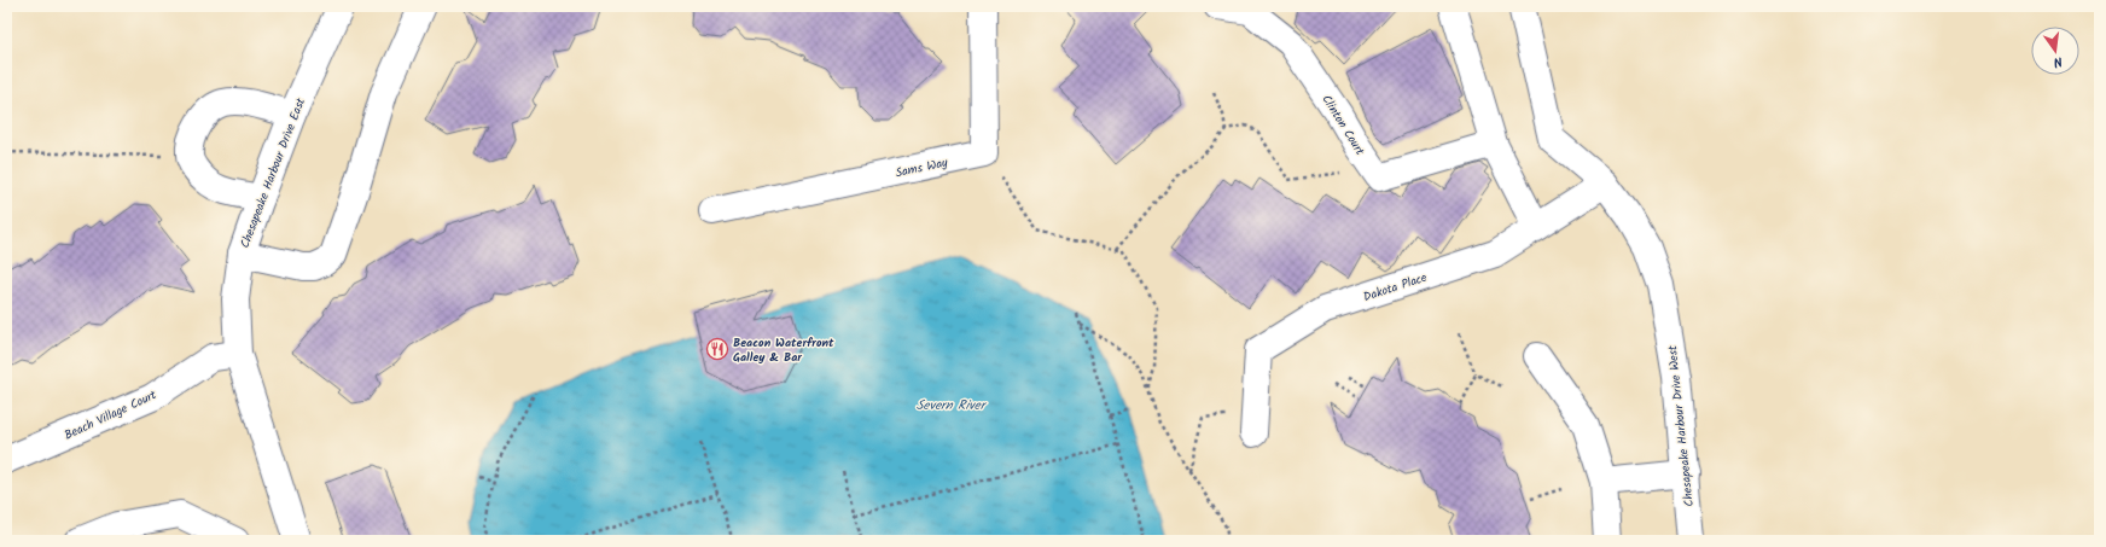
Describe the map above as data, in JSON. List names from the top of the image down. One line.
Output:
{"streets":{"street":["Clinton Court","Sams Way","Chesapeake Harbour Drive East","Dakota Place","Beach Village Court","Chesapeake Harbour Drive West"]},"crossings":[["Chesapeake Harbour Drive East","Beach Village Court"],["Dakota Place","Chesapeake Harbour Drive West"]],"water":["Severn River"],"places":{"restaurant":["Beacon Waterfront Galley & Bar"]},"north":"bottom"}
